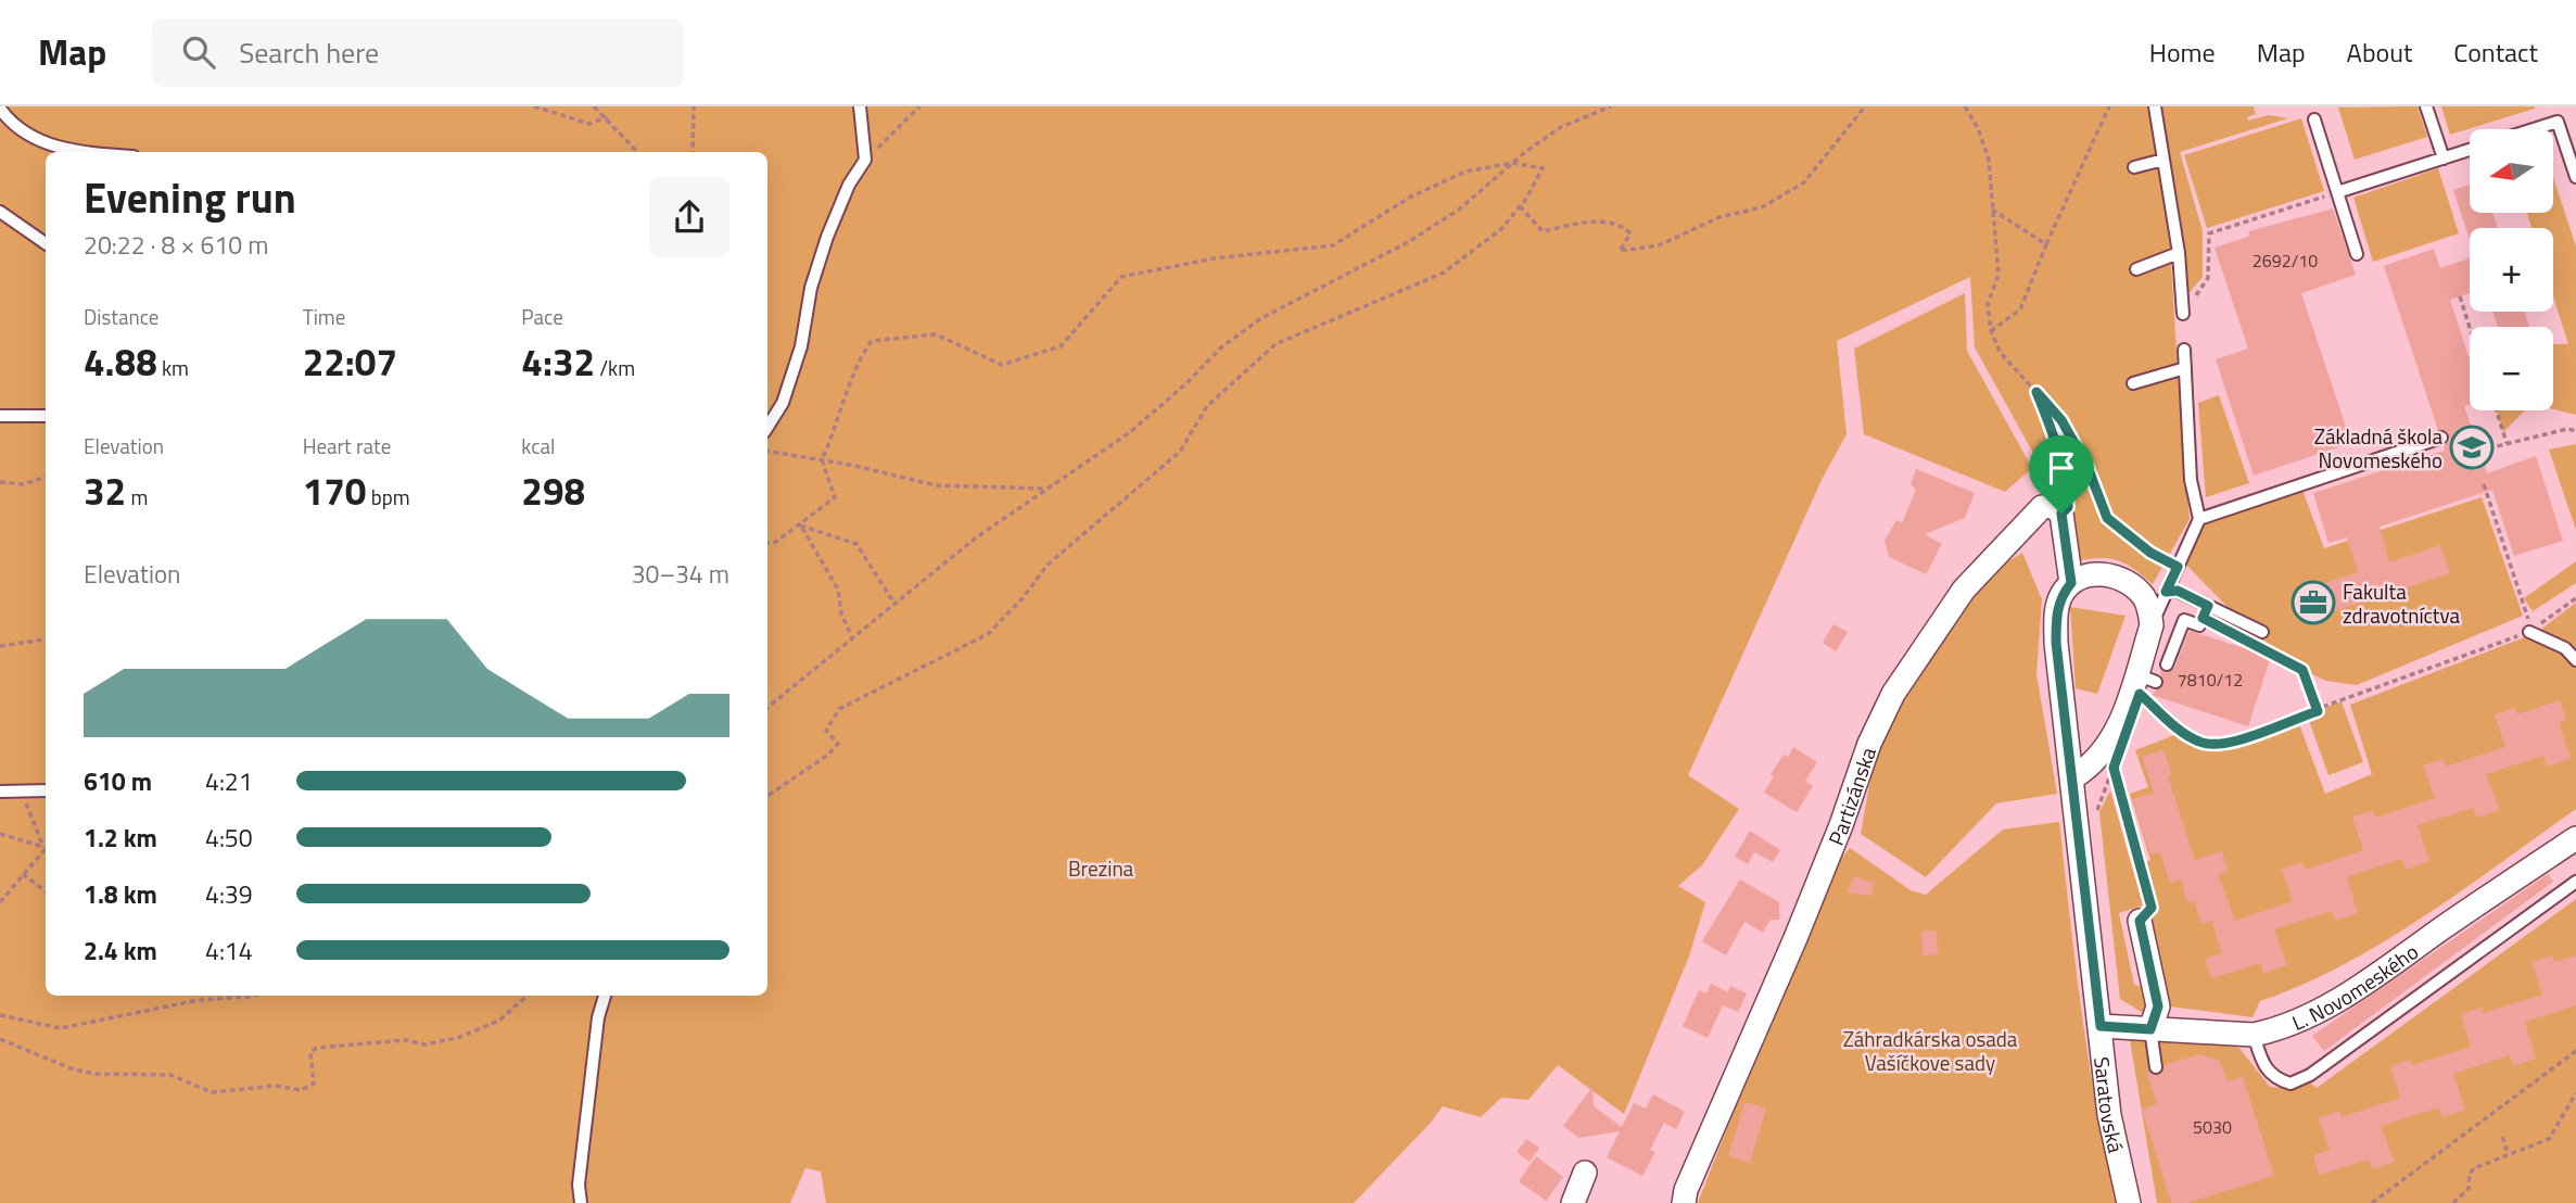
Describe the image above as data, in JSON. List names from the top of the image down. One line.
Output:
{"streets":{"street":["Partizánska","L. Novomeského","Saratovská"]},"crossings":[["L. Novomeského","Saratovská"]],"parks":["Brezina","Záhradkárska osada Vašíčkove sady"],"places":{"school or university":["Základná škola Novomeského"],"office":["Fakulta zdravotníctva"]},"house_numbers":["2692/10","7810/12","5030"],"north":"left","page":{"header":"Map","search":"Search here","nav":["Home","Map","About","Contact"],"map_buttons":["+","−"],"heading":["Evening run","20:22 · 8 × 610 m"],"stats":[["Distance","4.88 km"],["Time","22:07"],["Pace","4:32 /km"],["Elevation","32 m"],["Heart rate","170 bpm"],["kcal","298"]],"chart":["Elevation","30–34 m"],"list":[{"name":"610 m","note":"4:21"},{"name":"1.2 km","note":"4:50"},{"name":"1.8 km","note":"4:39"},{"name":"2.4 km","note":"4:14"}]}}
